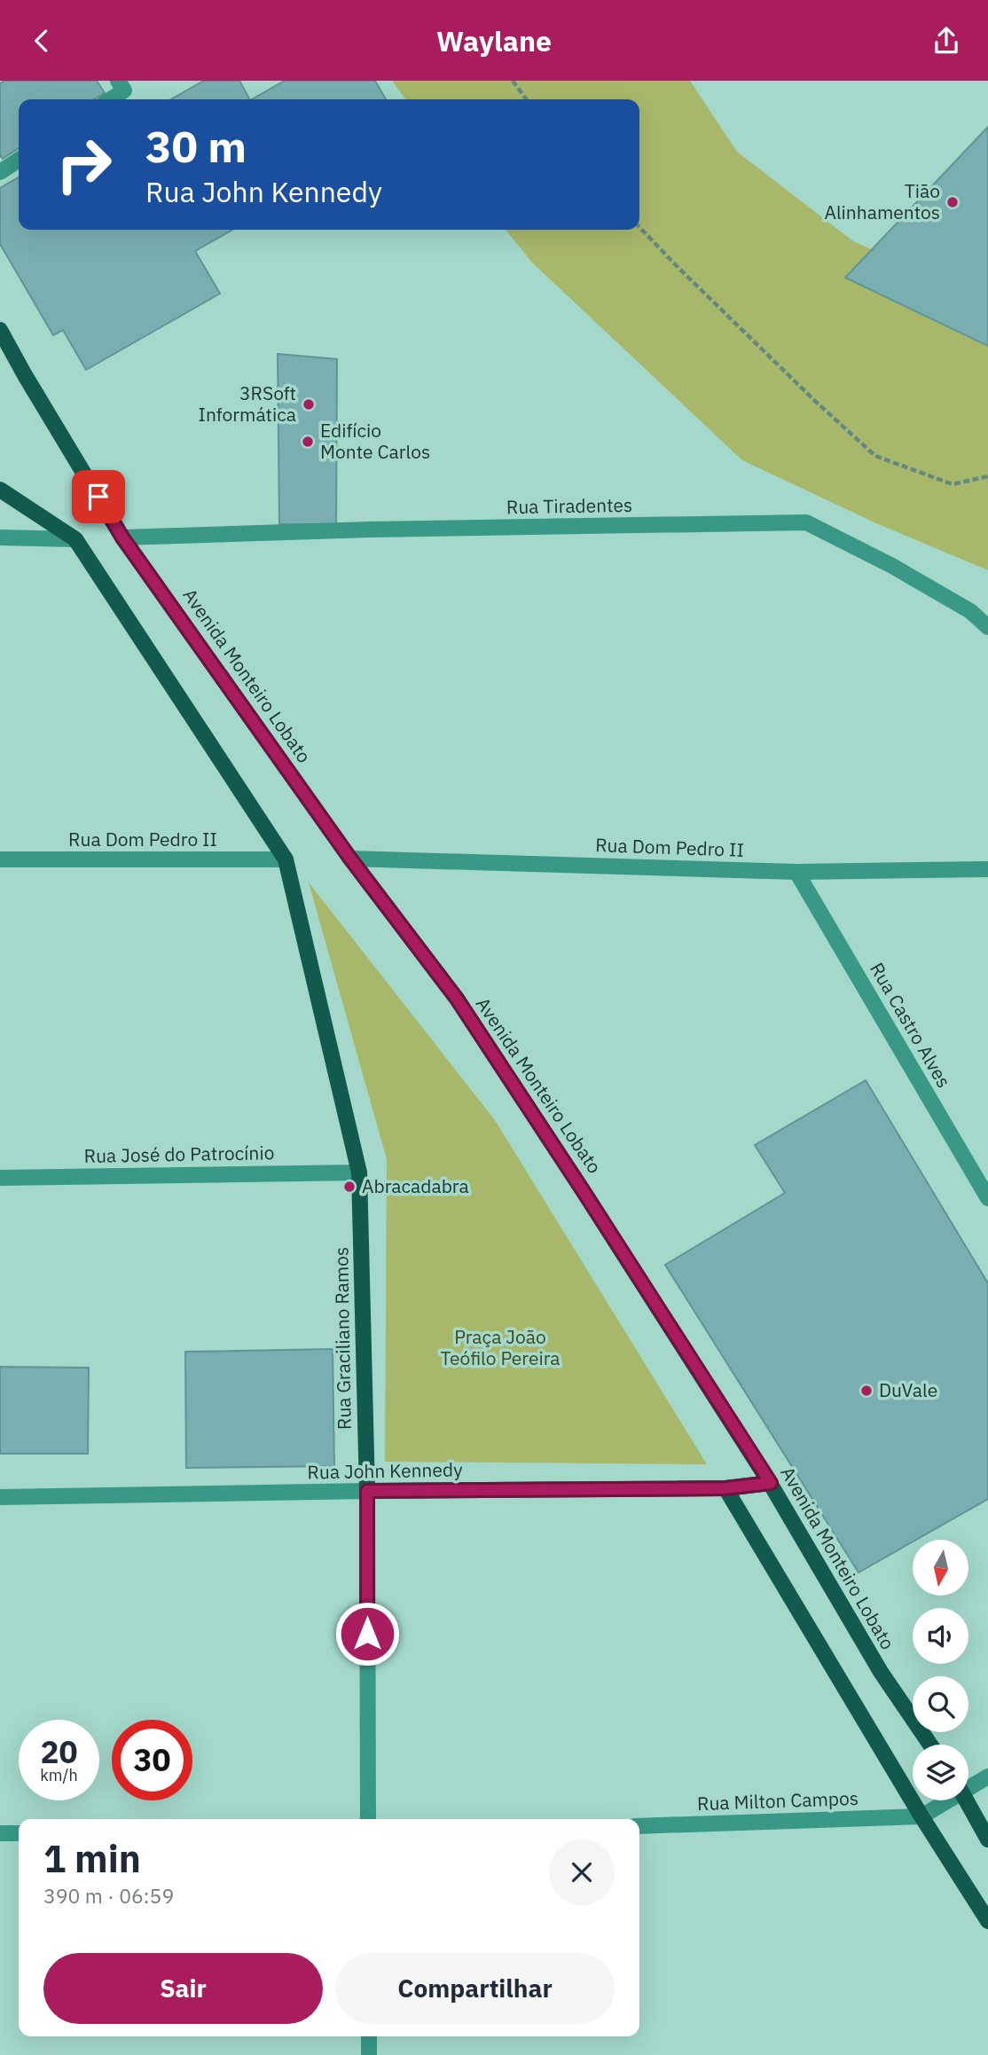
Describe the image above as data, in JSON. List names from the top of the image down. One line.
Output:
{"streets":{"main road":["Avenida Monteiro Lobato","Rua Graciliano Ramos","Rua John Kennedy"],"street":["Rua Tiradentes","Rua Dom Pedro II","Rua Castro Alves","Rua José do Patrocínio","Rua Milton Campos"]},"crossings":[["Rua Tiradentes","Avenida Monteiro Lobato"],["Avenida Monteiro Lobato","Rua Dom Pedro II"],["Avenida Monteiro Lobato","Rua John Kennedy"],["Rua Dom Pedro II","Rua Castro Alves"],["Rua Dom Pedro II","Rua Graciliano Ramos"],["Rua José do Patrocínio","Rua Graciliano Ramos"],["Rua Graciliano Ramos","Rua John Kennedy"]],"parks":["Praça João Teófilo Pereira"],"places":["Tião Alinhamentos","3RSoft Informática","Edifício Monte Carlos","Abracadabra","DuVale"],"north":"bottom","page":{"header":"Waylane","turn":["30 m","Rua John Kennedy"],"speed":"20 km/h","limit":"30","heading":["1 min","390 m · 06:59"],"buttons":["Sair","Compartilhar"]}}
